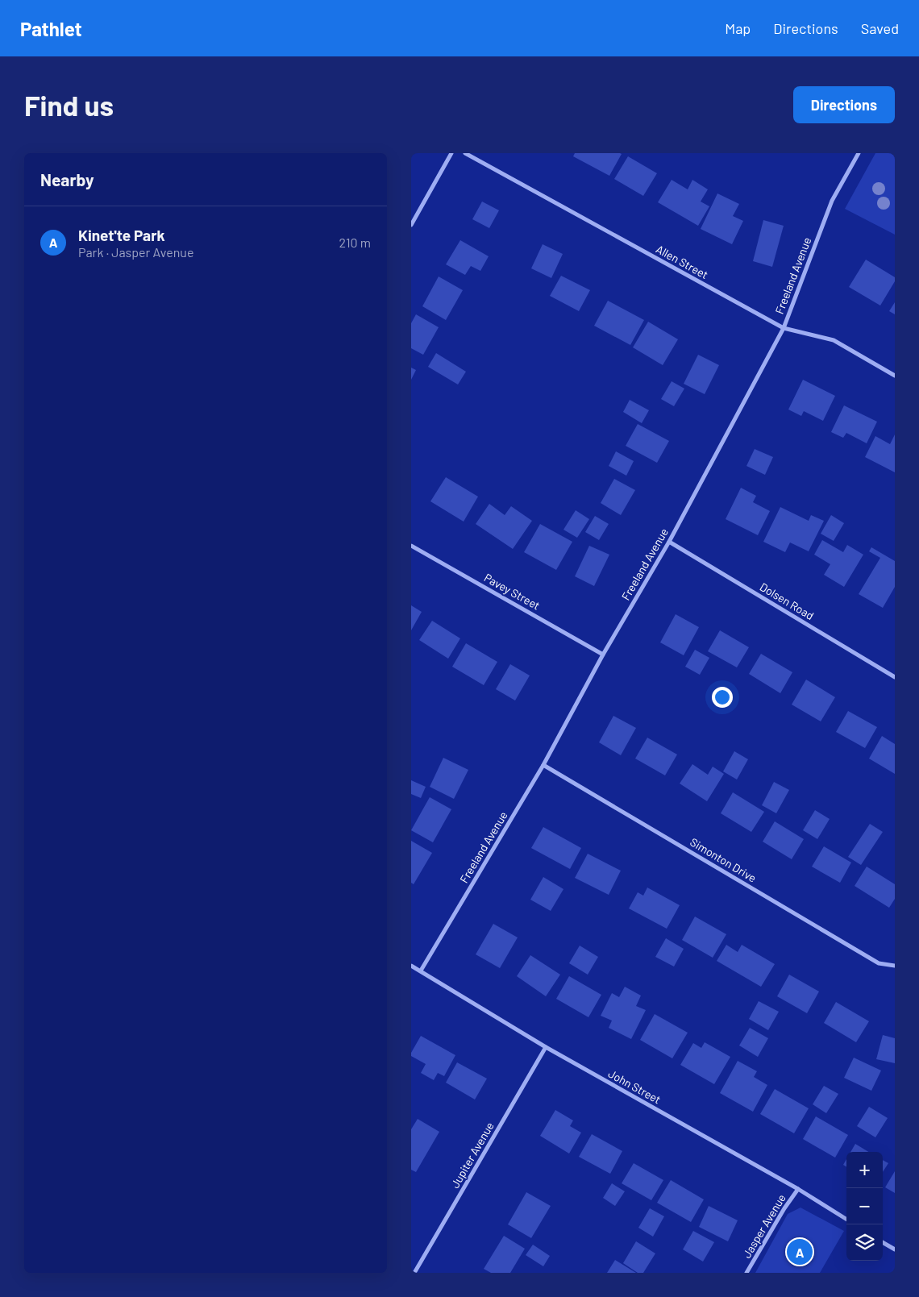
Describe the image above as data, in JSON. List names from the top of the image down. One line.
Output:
{"streets":{"street":["Allen Street","Freeland Avenue","Pavey Street","Dolsen Road","Simonton Drive","John Street","Jupiter Avenue","Jasper Avenue"]},"crossings":[["Allen Street","Freeland Avenue"],["Freeland Avenue","Pavey Street"],["Freeland Avenue","Dolsen Road"],["Freeland Avenue","Simonton Drive"],["Freeland Avenue","John Street"],["John Street","Jupiter Avenue"],["John Street","Jasper Avenue"]],"page":{"header":"Pathlet","nav":["Map","Directions","Saved"],"buttons":"Directions","title":"Find us","heading":"Nearby","list":[{"mark":"A","name":"Kinet'te Park","note":"Park · Jasper Avenue","value":"210 m"}],"map_buttons":["+","−"],"pins":"A"}}
